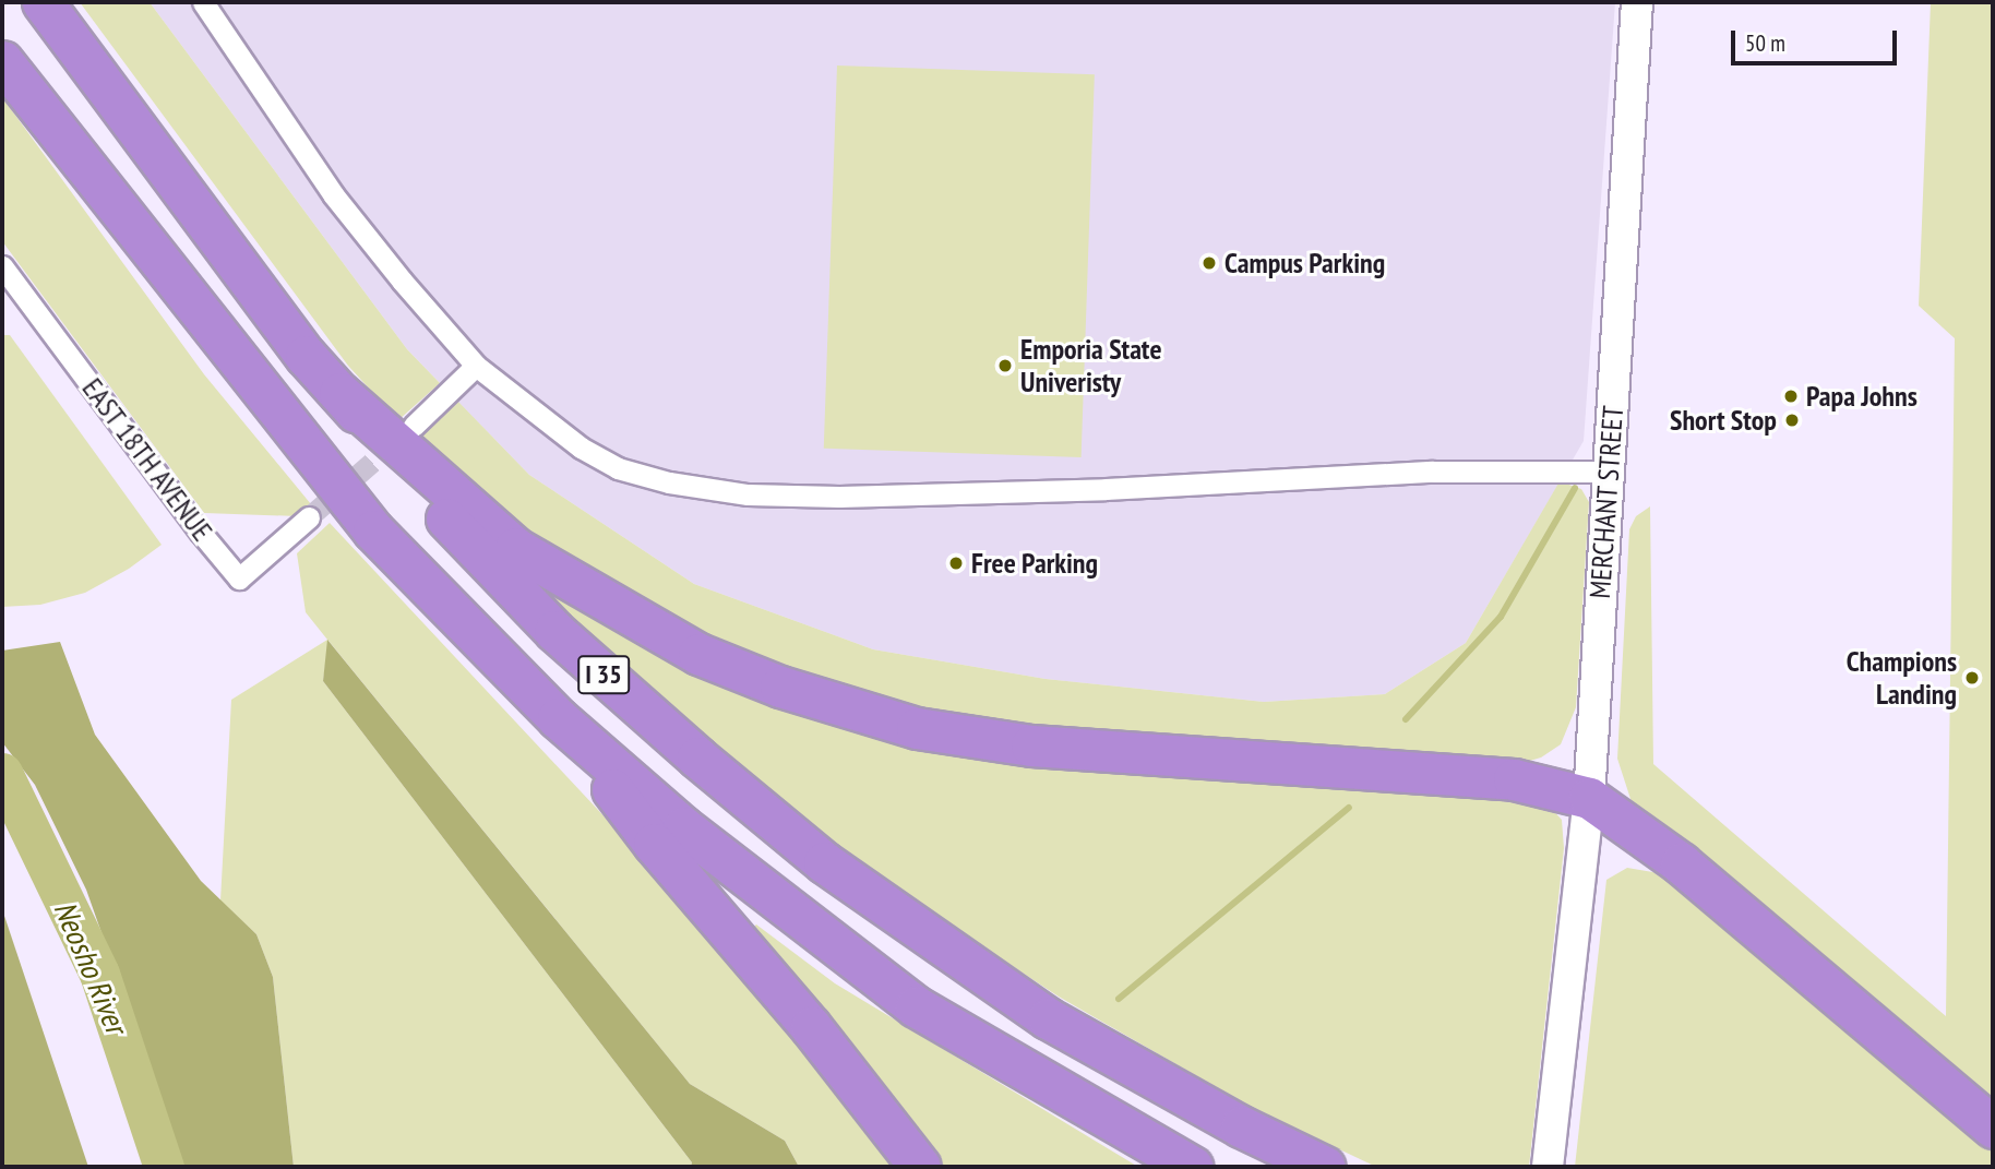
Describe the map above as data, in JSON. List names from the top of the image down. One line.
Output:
{"streets":{"highway":["I 35"],"main road":["MERCHANT STREET"],"street":["EAST 18TH AVENUE"]},"water":["Neosho River"],"places":["Campus Parking","Emporia State Univeristy","Papa Johns","Short Stop","Free Parking","Champions Landing"],"scale_bar":"50 m"}
